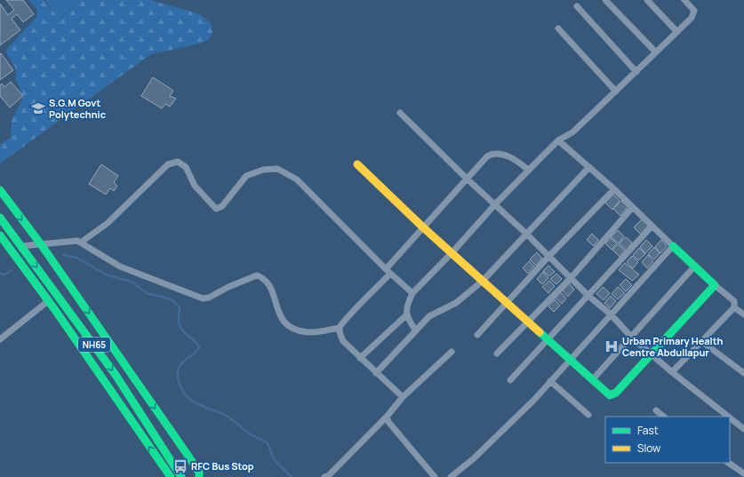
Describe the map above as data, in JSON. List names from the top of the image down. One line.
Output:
{"streets":{"main road":["NH65"]},"places":{"school or university":["S.G.M Govt Polytechnic"],"hospital":["Urban Primary Health Centre Abdullapur"],"bus stop":["RFC Bus Stop"]},"legend":["Fast","Slow"]}
